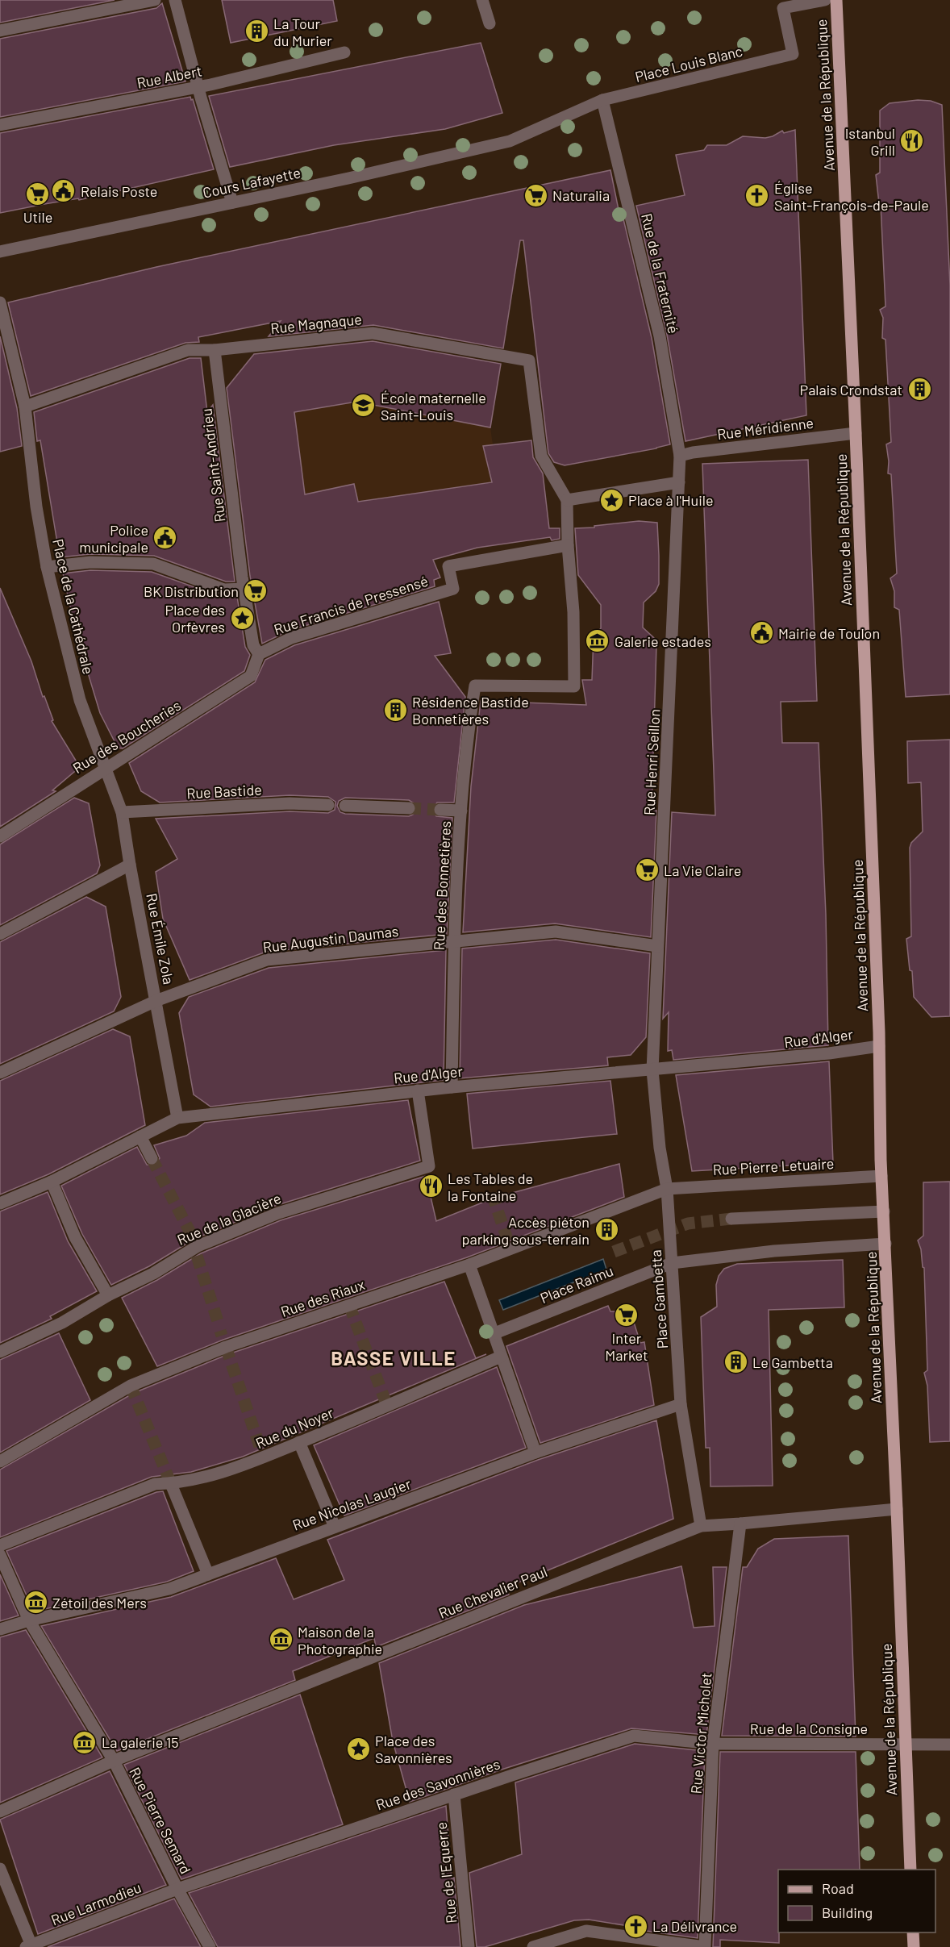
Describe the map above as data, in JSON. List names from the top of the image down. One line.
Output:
{"streets":{"main road":["Avenue de la République"],"street":["Place Louis Blanc","Rue Albert","Cours Lafayette","Rue de la Fraternité","Rue Magnaque","Rue Méridienne","Rue Saint-Andrieu","Rue Francis de Pressensé","Place de la Cathédrale","Rue des Boucheries","Rue Henri Seillon","Rue Bastide","Rue des Bonnetières","Rue Émile Zola","Rue Augustin Daumas","Rue d'Alger","Rue Pierre Letuaire","Rue de la Glacière","Place Raimu","Rue des Riaux","Place Gambetta","Rue du Noyer","Rue Nicolas Laugier","Rue Chevalier Paul","Rue de la Consigne","Rue Victor Micholet","Rue des Savonnières","Rue Pierre Semard","Rue de l'Equerre","Rue Larmodieu"]},"crossings":[["Place Louis Blanc","Cours Lafayette"],["Place Louis Blanc","Rue de la Fraternité"],["Avenue de la République","Rue Méridienne"],["Avenue de la République","Rue d'Alger"],["Avenue de la République","Rue Pierre Letuaire"],["Avenue de la République","Rue Chevalier Paul"],["Avenue de la République","Rue de la Consigne"],["Rue de la Fraternité","Rue Méridienne"],["Rue de la Fraternité","Rue Henri Seillon"],["Rue Magnaque","Rue Saint-Andrieu"],["Rue Magnaque","Place de la Cathédrale"],["Rue Méridienne","Rue Henri Seillon"],["Rue Francis de Pressensé","Rue des Boucheries"],["Rue Francis de Pressensé","Rue des Bonnetières"],["Place de la Cathédrale","Rue des Boucheries"],["Place de la Cathédrale","Rue Émile Zola"],["Rue des Boucheries","Rue Émile Zola"],["Rue Henri Seillon","Rue Augustin Daumas"],["Rue Henri Seillon","Rue d'Alger"],["Rue Henri Seillon","Place Gambetta"],["Rue Bastide","Rue Émile Zola"],["Rue des Bonnetières","Rue Augustin Daumas"],["Rue des Bonnetières","Rue d'Alger"],["Rue Émile Zola","Rue Augustin Daumas"],["Rue Émile Zola","Rue d'Alger"],["Rue d'Alger","Rue de la Glacière"],["Rue d'Alger","Place Gambetta"],["Rue Pierre Letuaire","Rue des Riaux"],["Rue Pierre Letuaire","Place Gambetta"],["Place Raimu","Place Gambetta"],["Rue des Riaux","Place Gambetta"],["Place Gambetta","Rue Nicolas Laugier"],["Place Gambetta","Rue Chevalier Paul"],["Rue Nicolas Laugier","Rue Pierre Semard"],["Rue Chevalier Paul","Rue Victor Micholet"],["Rue Chevalier Paul","Rue Pierre Semard"],["Rue de la Consigne","Rue Victor Micholet"],["Rue de la Consigne","Rue des Savonnières"],["Rue Victor Micholet","Rue des Savonnières"],["Rue des Savonnières","Rue Pierre Semard"],["Rue des Savonnières","Rue de l'Equerre"],["Rue des Savonnières","Rue Larmodieu"],["Rue Pierre Semard","Rue Larmodieu"]],"districts":["BASSE VILLE"],"places":{"building":["La Tour du Murier","Palais Crondstat","Résidence Bastide Bonnetières","Accès piéton parking sous-terrain","Le Gambetta"],"restaurant":["Istanbul Grill","Les Tables de la Fontaine"],"public building":["Relais Poste","Police municipale","Mairie de Toulon"],"supermarket":["Utile","Naturalia","BK Distribution","La Vie Claire","Inter Market"],"church":["Église Saint-François-de-Paule","La Délivrance"],"school or university":["École maternelle Saint-Louis"],"place":["Place à l'Huile","Place des Orfèvres","Place des Savonnières"],"museum":["Galerie estades","Zétoil des Mers","Maison de la Photographie","La galerie 15"]},"legend":["Road","Building"]}
